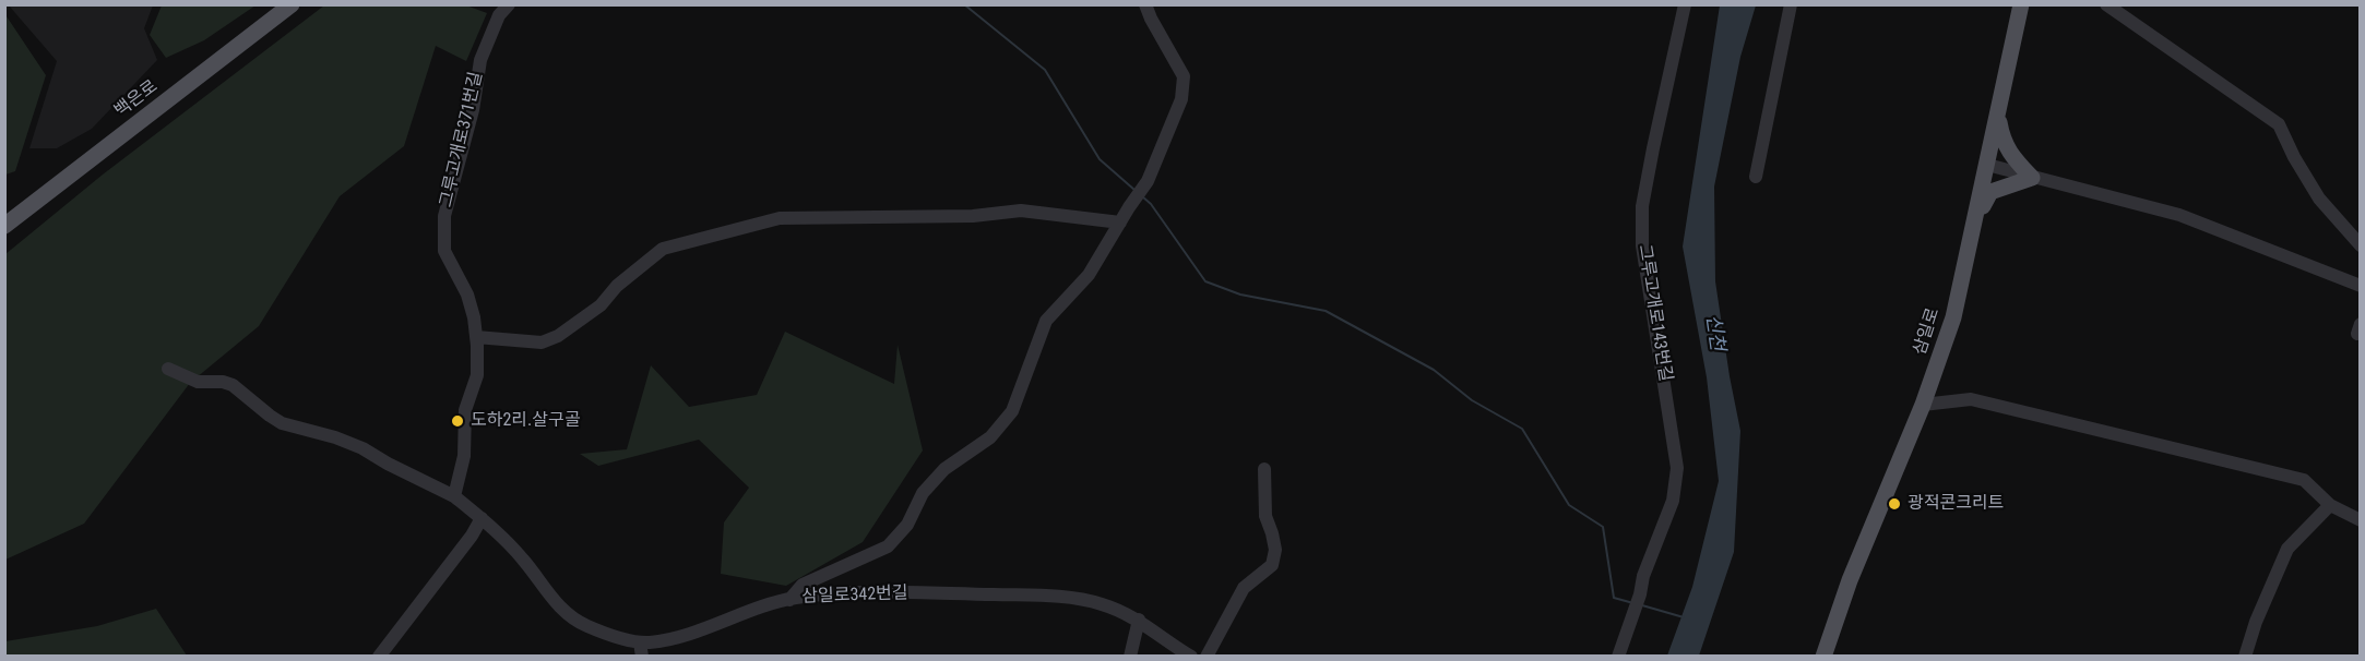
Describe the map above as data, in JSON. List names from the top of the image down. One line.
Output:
{"streets":{"main road":["백은로","삼일로"],"street":["그루고개로371번길","그루고개로143번길","삼일로342번길"]},"water":["신천"],"places":["도하2리.살구골","광적콘크리트"]}
